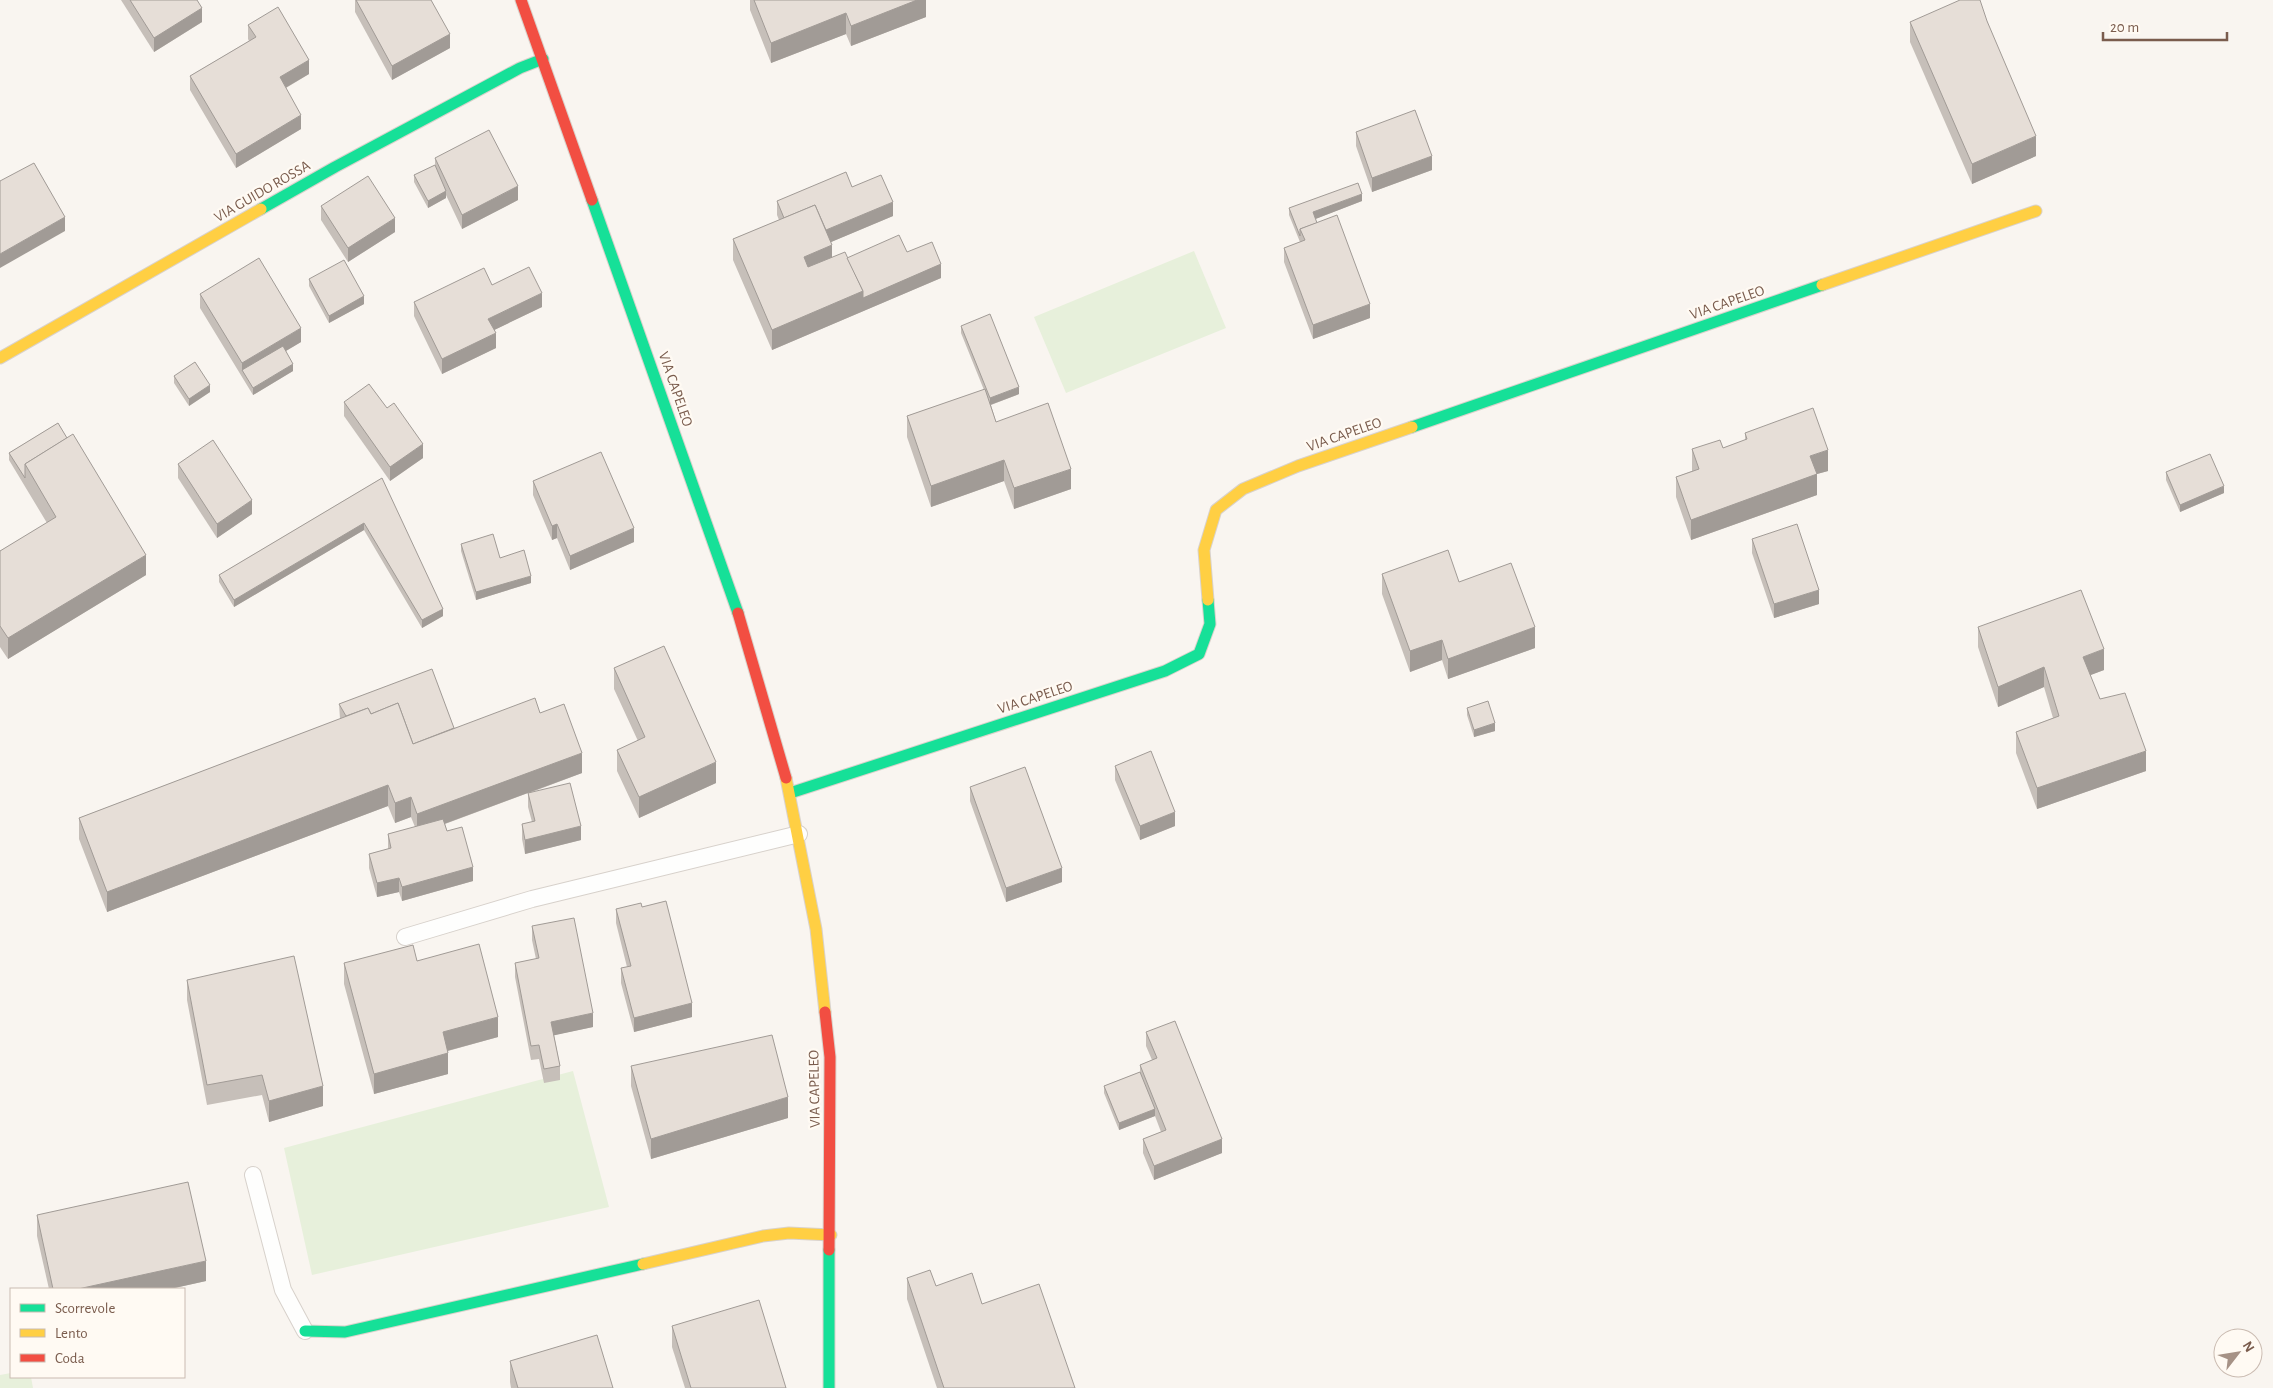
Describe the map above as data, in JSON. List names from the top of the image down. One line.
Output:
{"streets":{"street":["VIA GUIDO ROSSA","VIA CAPELEO"]},"crossings":[["VIA GUIDO ROSSA","VIA CAPELEO"]],"legend":["Scorrevole","Lento","Coda"],"scale_bar":"20 m","north":"top right"}
